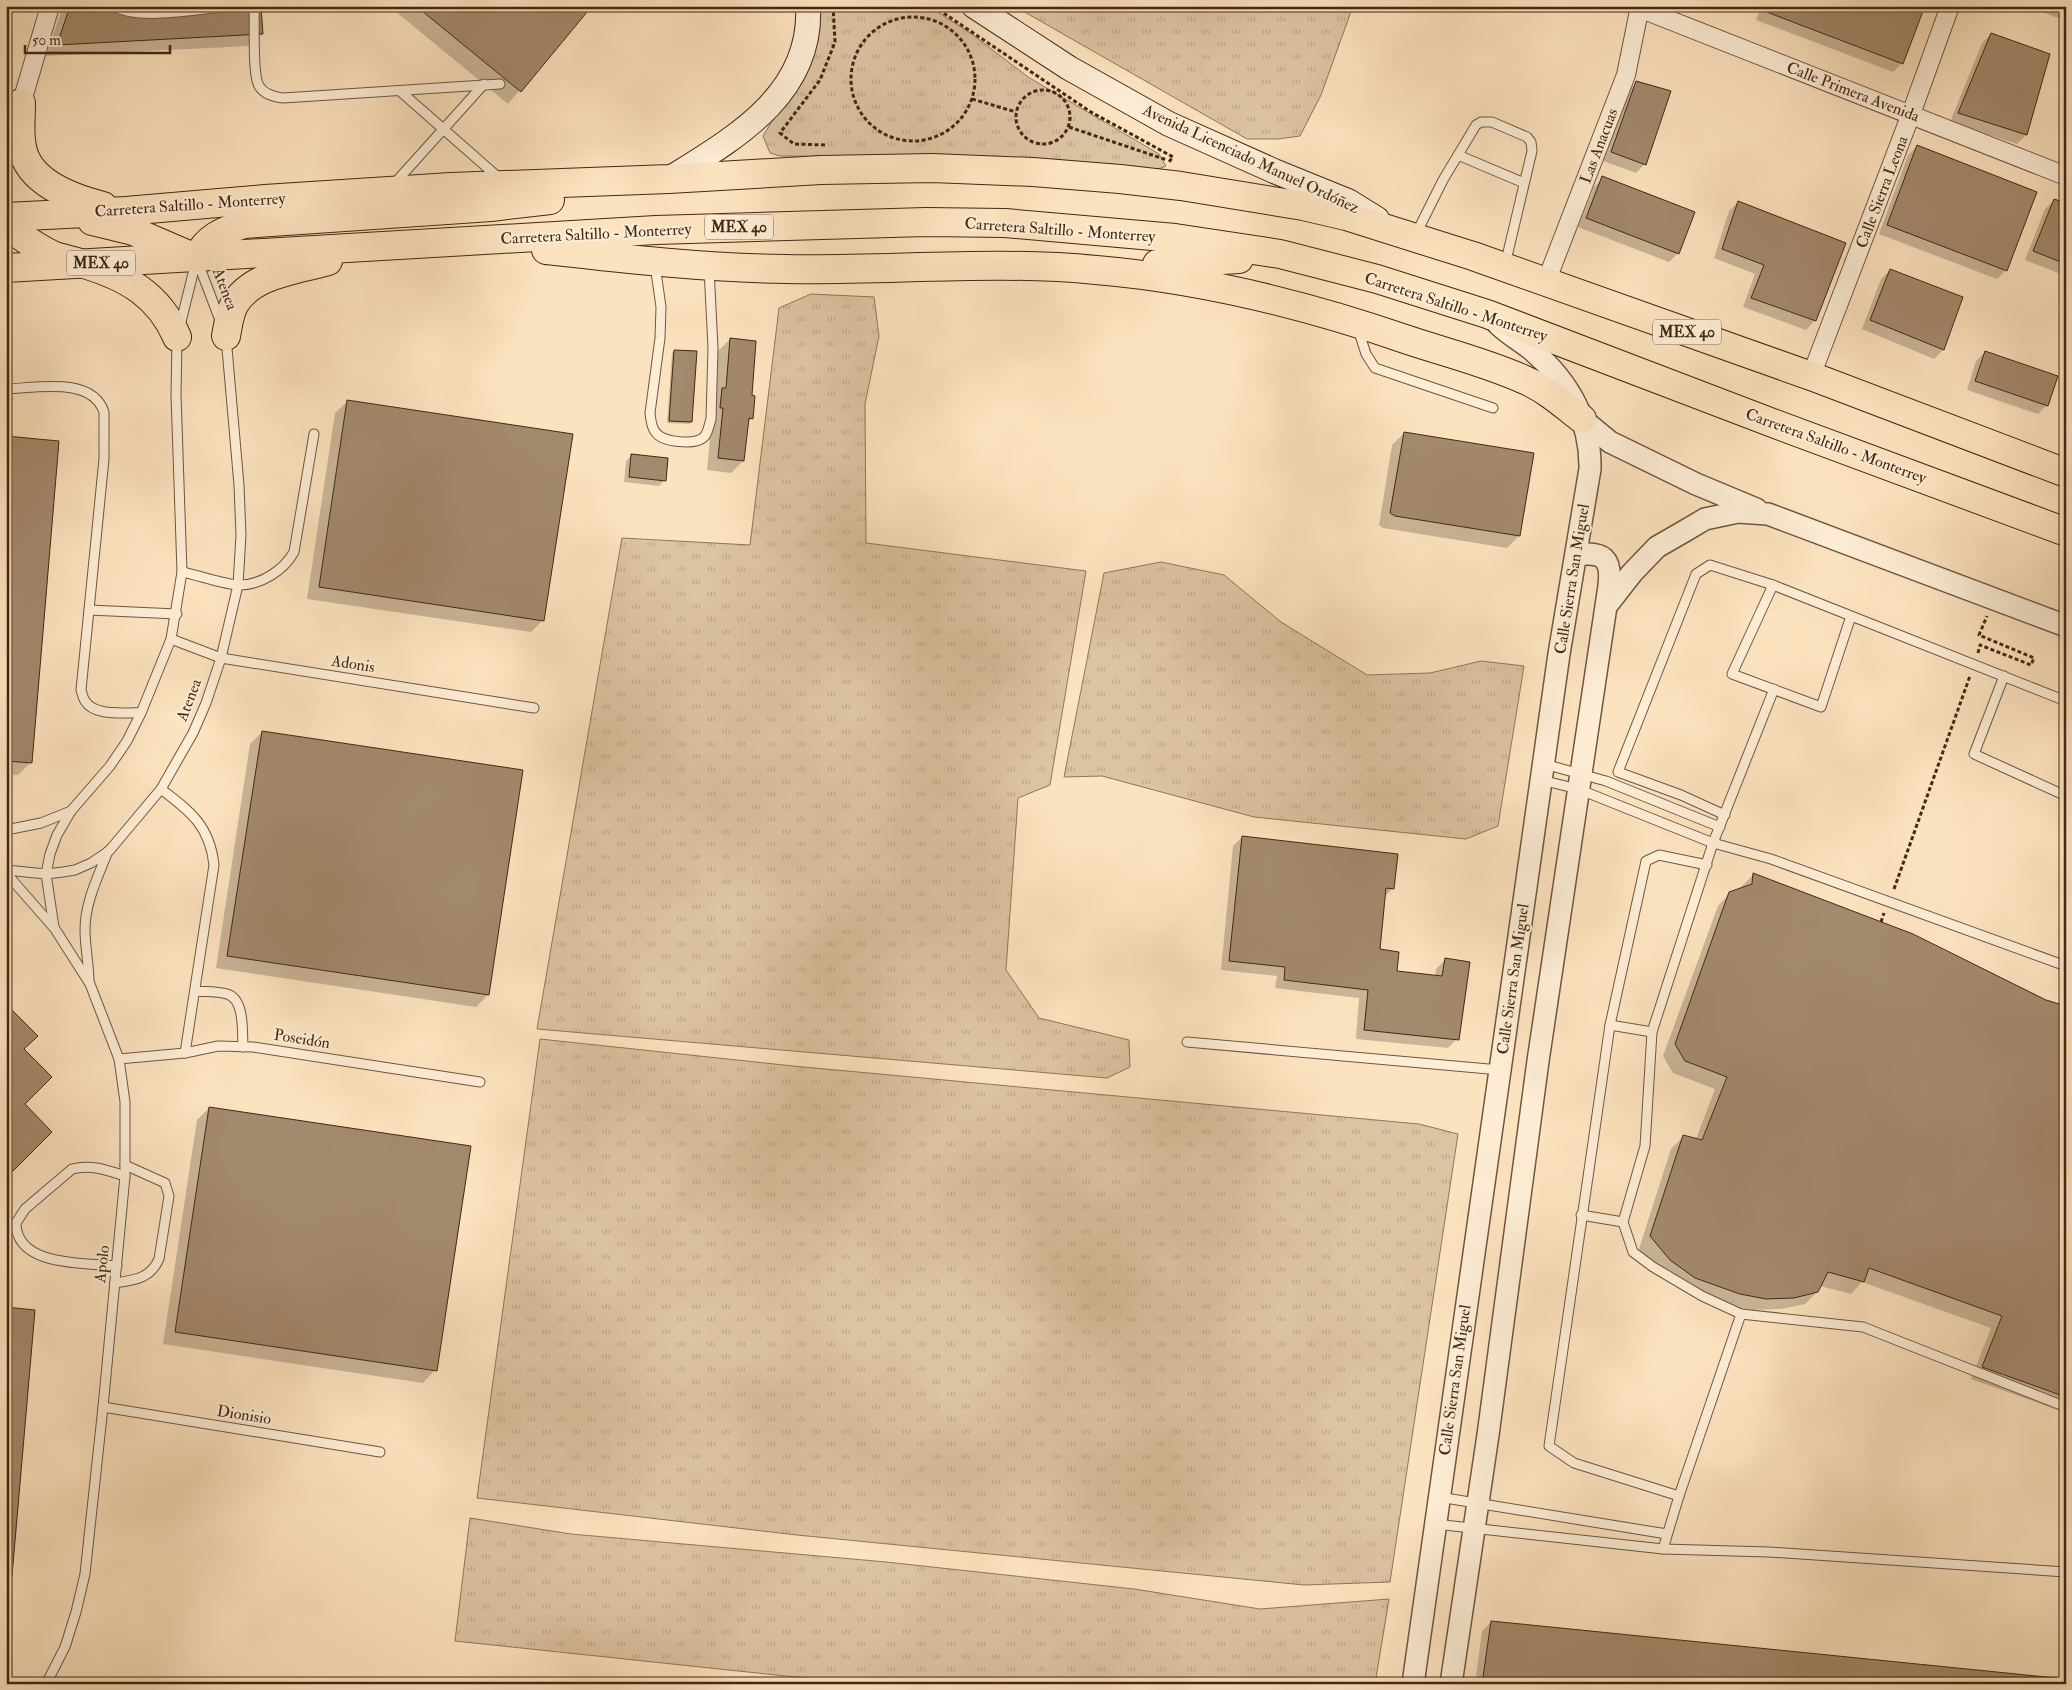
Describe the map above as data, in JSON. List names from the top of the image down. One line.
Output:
{"streets":{"main road":["Avenida Licenciado Manuel Ordóñez","Carretera Saltillo - Monterrey","MEX 40"],"street":["Calle Primera Avenida","Las Anacuas","Calle Sierra Leona","Calle Sierra San Miguel"],"lane":["Atenea","Adonis","Poseidón","Apolo","Dionisio"]},"crossings":[["Calle Primera Avenida","Las Anacuas"],["Calle Primera Avenida","Calle Sierra Leona"],["Las Anacuas","Carretera Saltillo - Monterrey"],["Avenida Licenciado Manuel Ordóñez","Carretera Saltillo - Monterrey"],["Calle Sierra Leona","Carretera Saltillo - Monterrey"],["Carretera Saltillo - Monterrey","Atenea"],["Carretera Saltillo - Monterrey","Calle Sierra San Miguel"],["Atenea","Adonis"],["Atenea","Apolo"],["Poseidón","Apolo"],["Apolo","Dionisio"]],"scale_bar":"50 m"}
